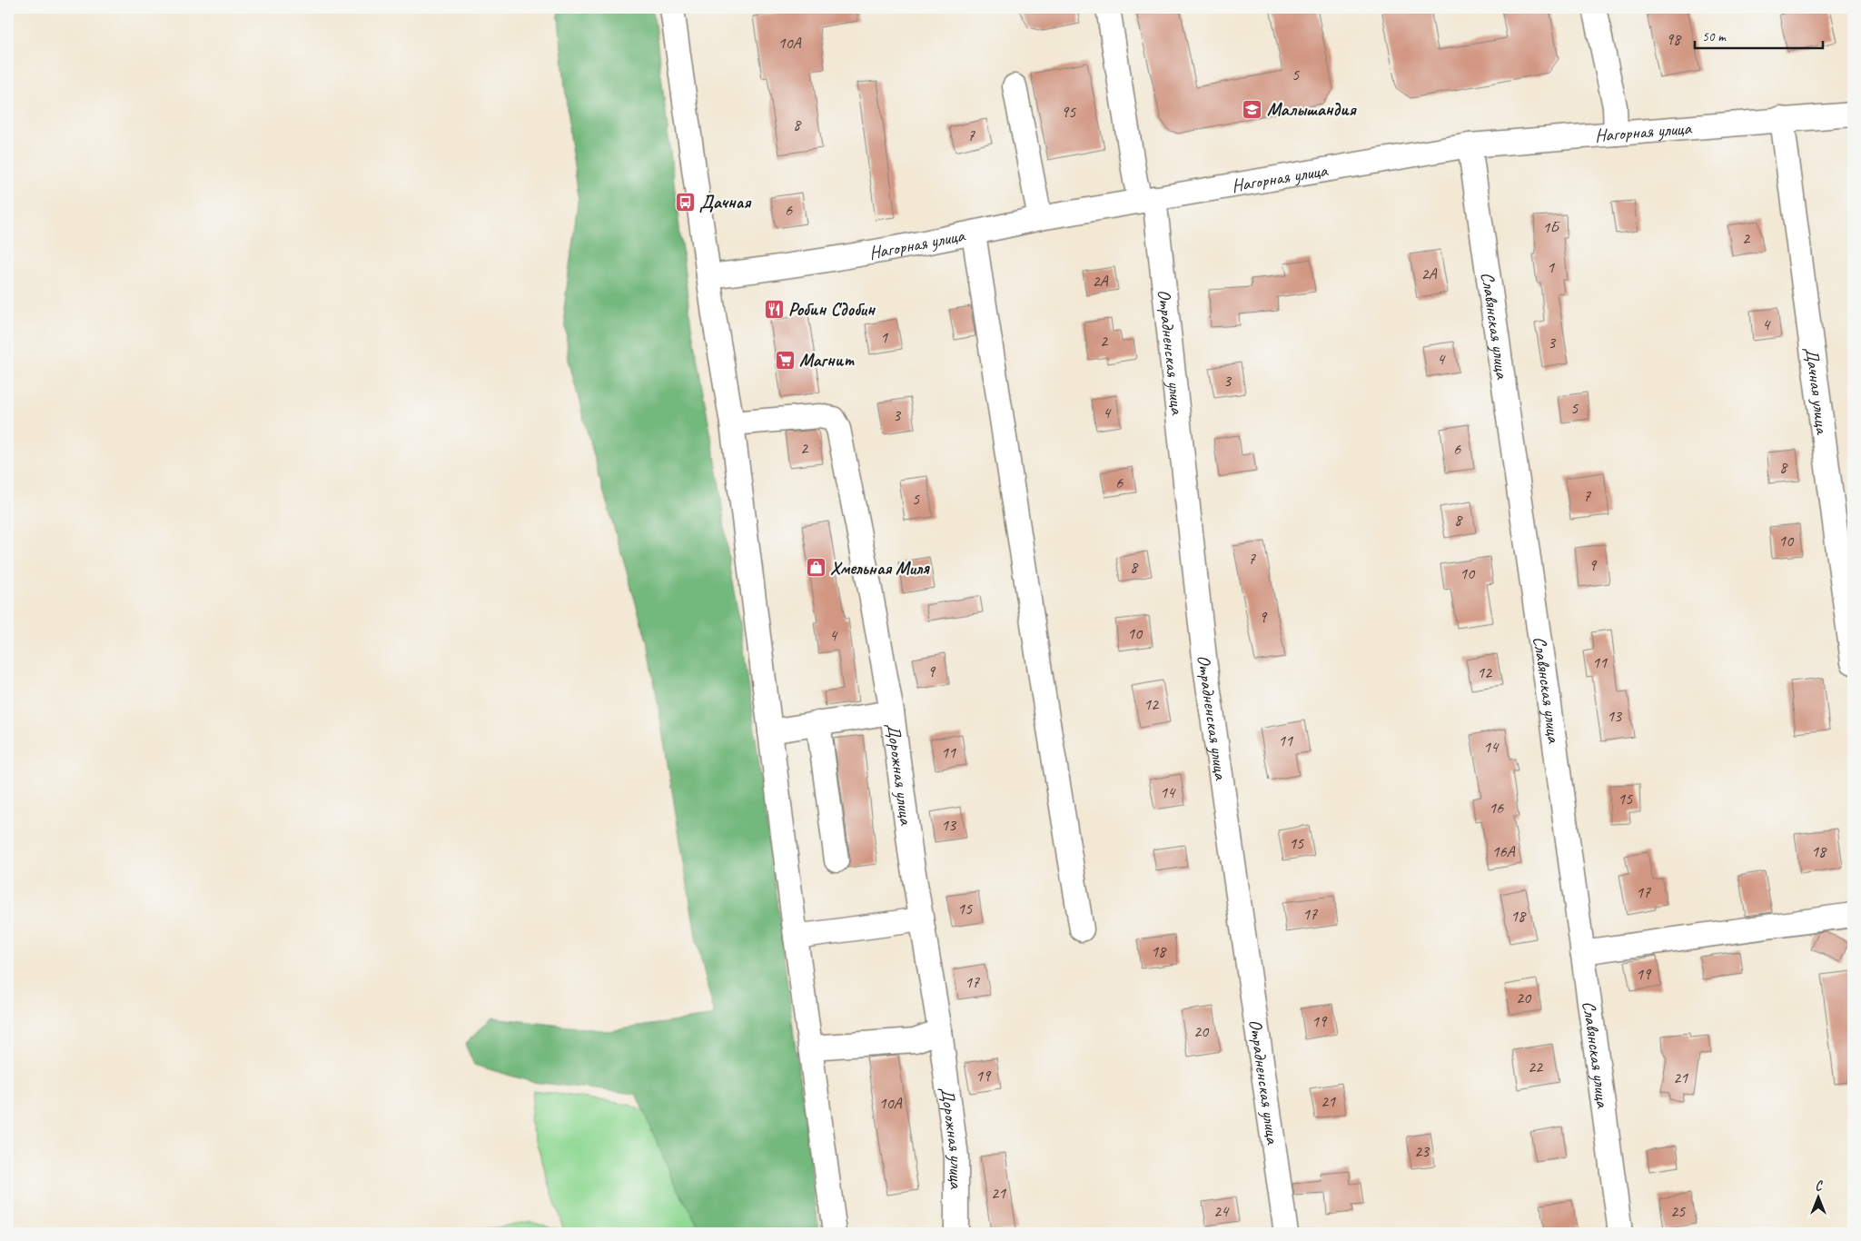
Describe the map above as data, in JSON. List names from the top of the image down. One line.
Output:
{"streets":{"street":["Нагорная улица","Славянская улица","Отрадненская улица","Дачная улица","Дорожная улица"]},"crossings":[["Нагорная улица","Славянская улица"],["Нагорная улица","Отрадненская улица"],["Нагорная улица","Дачная улица"]],"places":{"school or university":["Малышандия"],"bus stop":["Дачная"],"restaurant":["Робин Сдобин"],"supermarket":["Магнит"],"shop":["Хмельная Миля"]},"house_numbers":["98","10А","5","95","8","7","6","1Б","2","1","2А","2А","4","1","2","3","4","3","5","4","3","2","6","8","6","7","5","8","10","7","9","8","10","9","10","4","11","9","12","12","13","11","14","11","14","15","16","13","15","16А","18","17","15","17","18","18","19","17","20","19","20","22","19","21","21","10А","23","21","24","25"],"scale_bar":"50 m","north":"top"}
